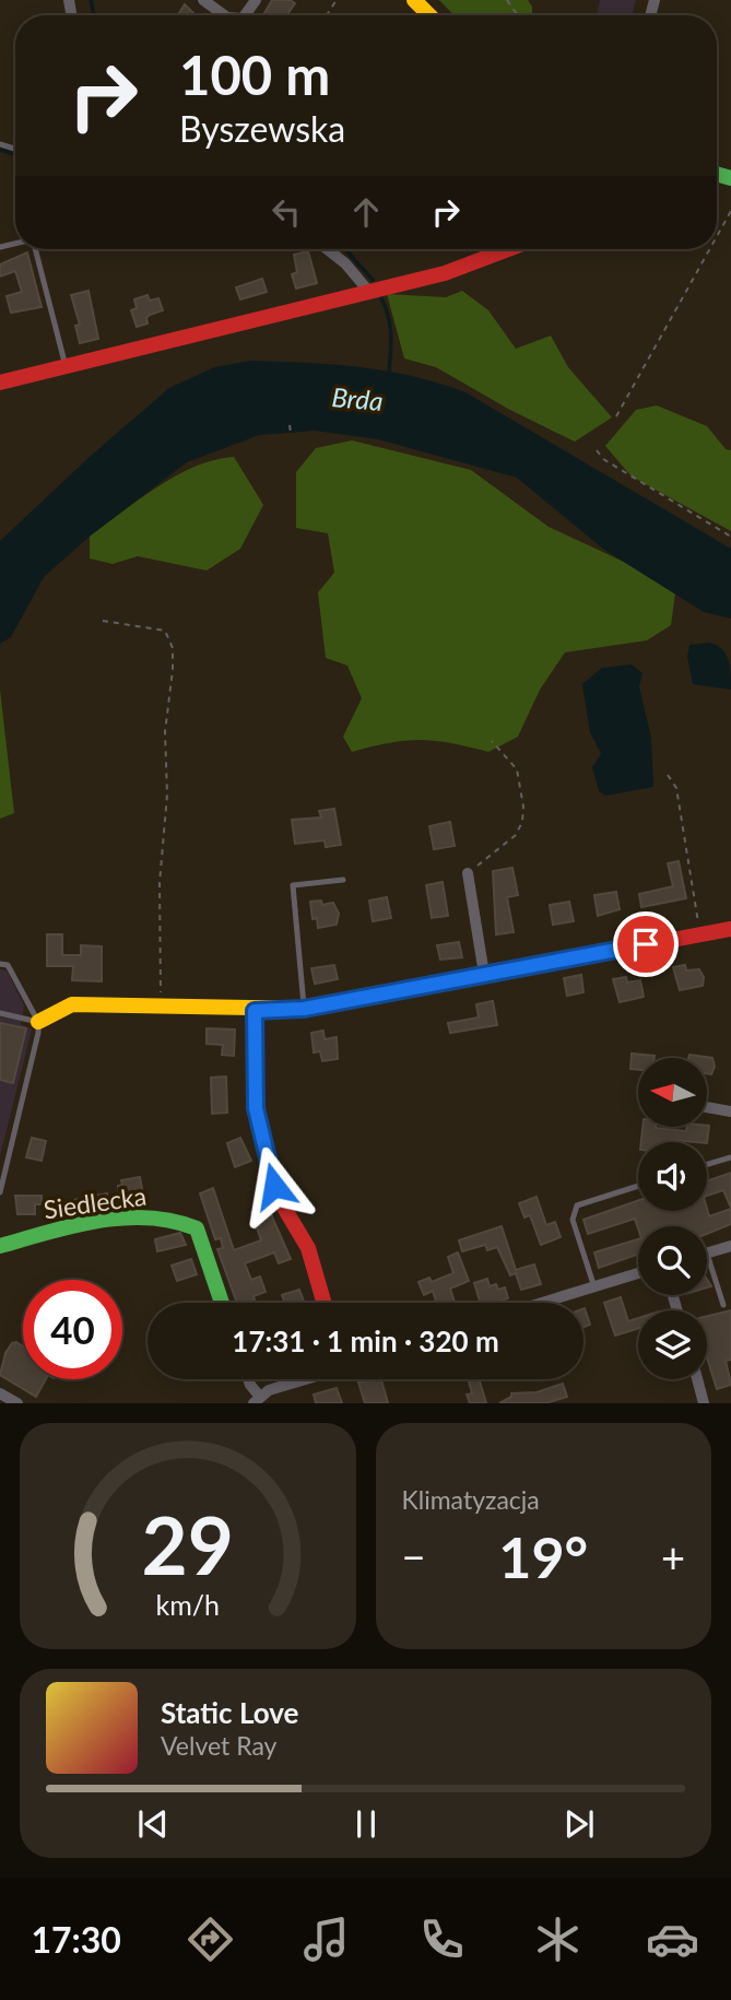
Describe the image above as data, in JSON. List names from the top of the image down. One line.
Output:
{"streets":{"street":["Siedlecka"]},"water":["Brda"],"north":"left","page":{"turn":["100 m","Byszewska"],"limit":"40","trip":"17:31 · 1 min · 320 m","tile":"Klimatyzacja","heat":["−","19°","+"],"song":["Static Love","Velvet Ray"],"tabs":"17:30","gauge":["29","km/h"]}}
